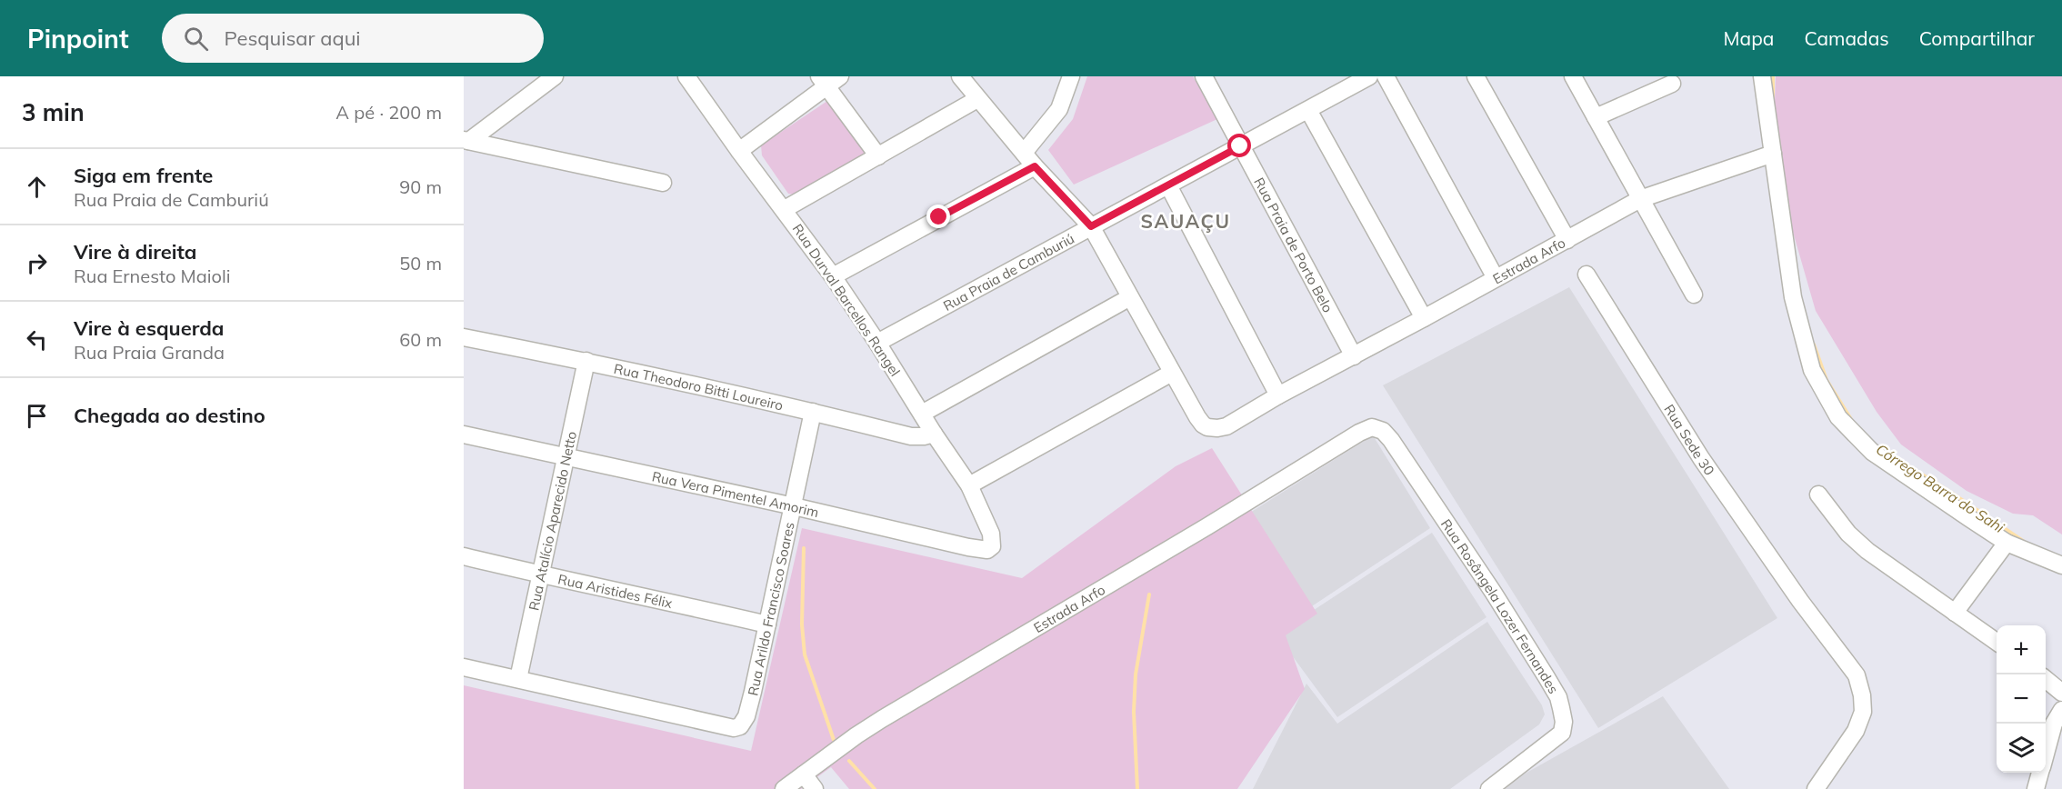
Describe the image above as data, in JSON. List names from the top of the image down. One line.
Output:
{"streets":{"street":["Rua Praia de Porto Belo","Estrada Arfo","Rua Praia de Camburiú","Rua Durval Barcellos Rangel","Rua Theodoro Bitti Loureiro","Rua Sede 30","Rua Vera Pimentel Amorim","Rua Atalício Aparecido Netto","Rua Aristides Félix","Rua Rosângela Lozer Fernandes","Rua Arildo Francisco Soares"]},"crossings":[["Rua Praia de Porto Belo","Estrada Arfo"],["Rua Praia de Porto Belo","Rua Praia de Camburiú"],["Estrada Arfo","Rua Rosângela Lozer Fernandes"],["Rua Praia de Camburiú","Rua Durval Barcellos Rangel"],["Rua Durval Barcellos Rangel","Rua Theodoro Bitti Loureiro"],["Rua Durval Barcellos Rangel","Rua Vera Pimentel Amorim"],["Rua Theodoro Bitti Loureiro","Rua Atalício Aparecido Netto"],["Rua Theodoro Bitti Loureiro","Rua Arildo Francisco Soares"],["Rua Vera Pimentel Amorim","Rua Atalício Aparecido Netto"],["Rua Vera Pimentel Amorim","Rua Arildo Francisco Soares"],["Rua Atalício Aparecido Netto","Rua Aristides Félix"],["Rua Atalício Aparecido Netto","Rua Arildo Francisco Soares"],["Rua Aristides Félix","Rua Arildo Francisco Soares"]],"districts":["SAUAÇU"],"water":["Córrego Barra do Sahi"],"page":{"header":"Pinpoint","search":"Pesquisar aqui","nav":["Mapa","Camadas","Compartilhar"],"heading":["3 min","A pé · 200 m"],"list":[["Siga em frente","Rua Praia de Camburiú","90 m"],["Vire à direita","Rua Ernesto Maioli","50 m"],["Vire à esquerda","Rua Praia Granda","60 m"],"Chegada ao destino"],"map_buttons":["+","−"]}}
